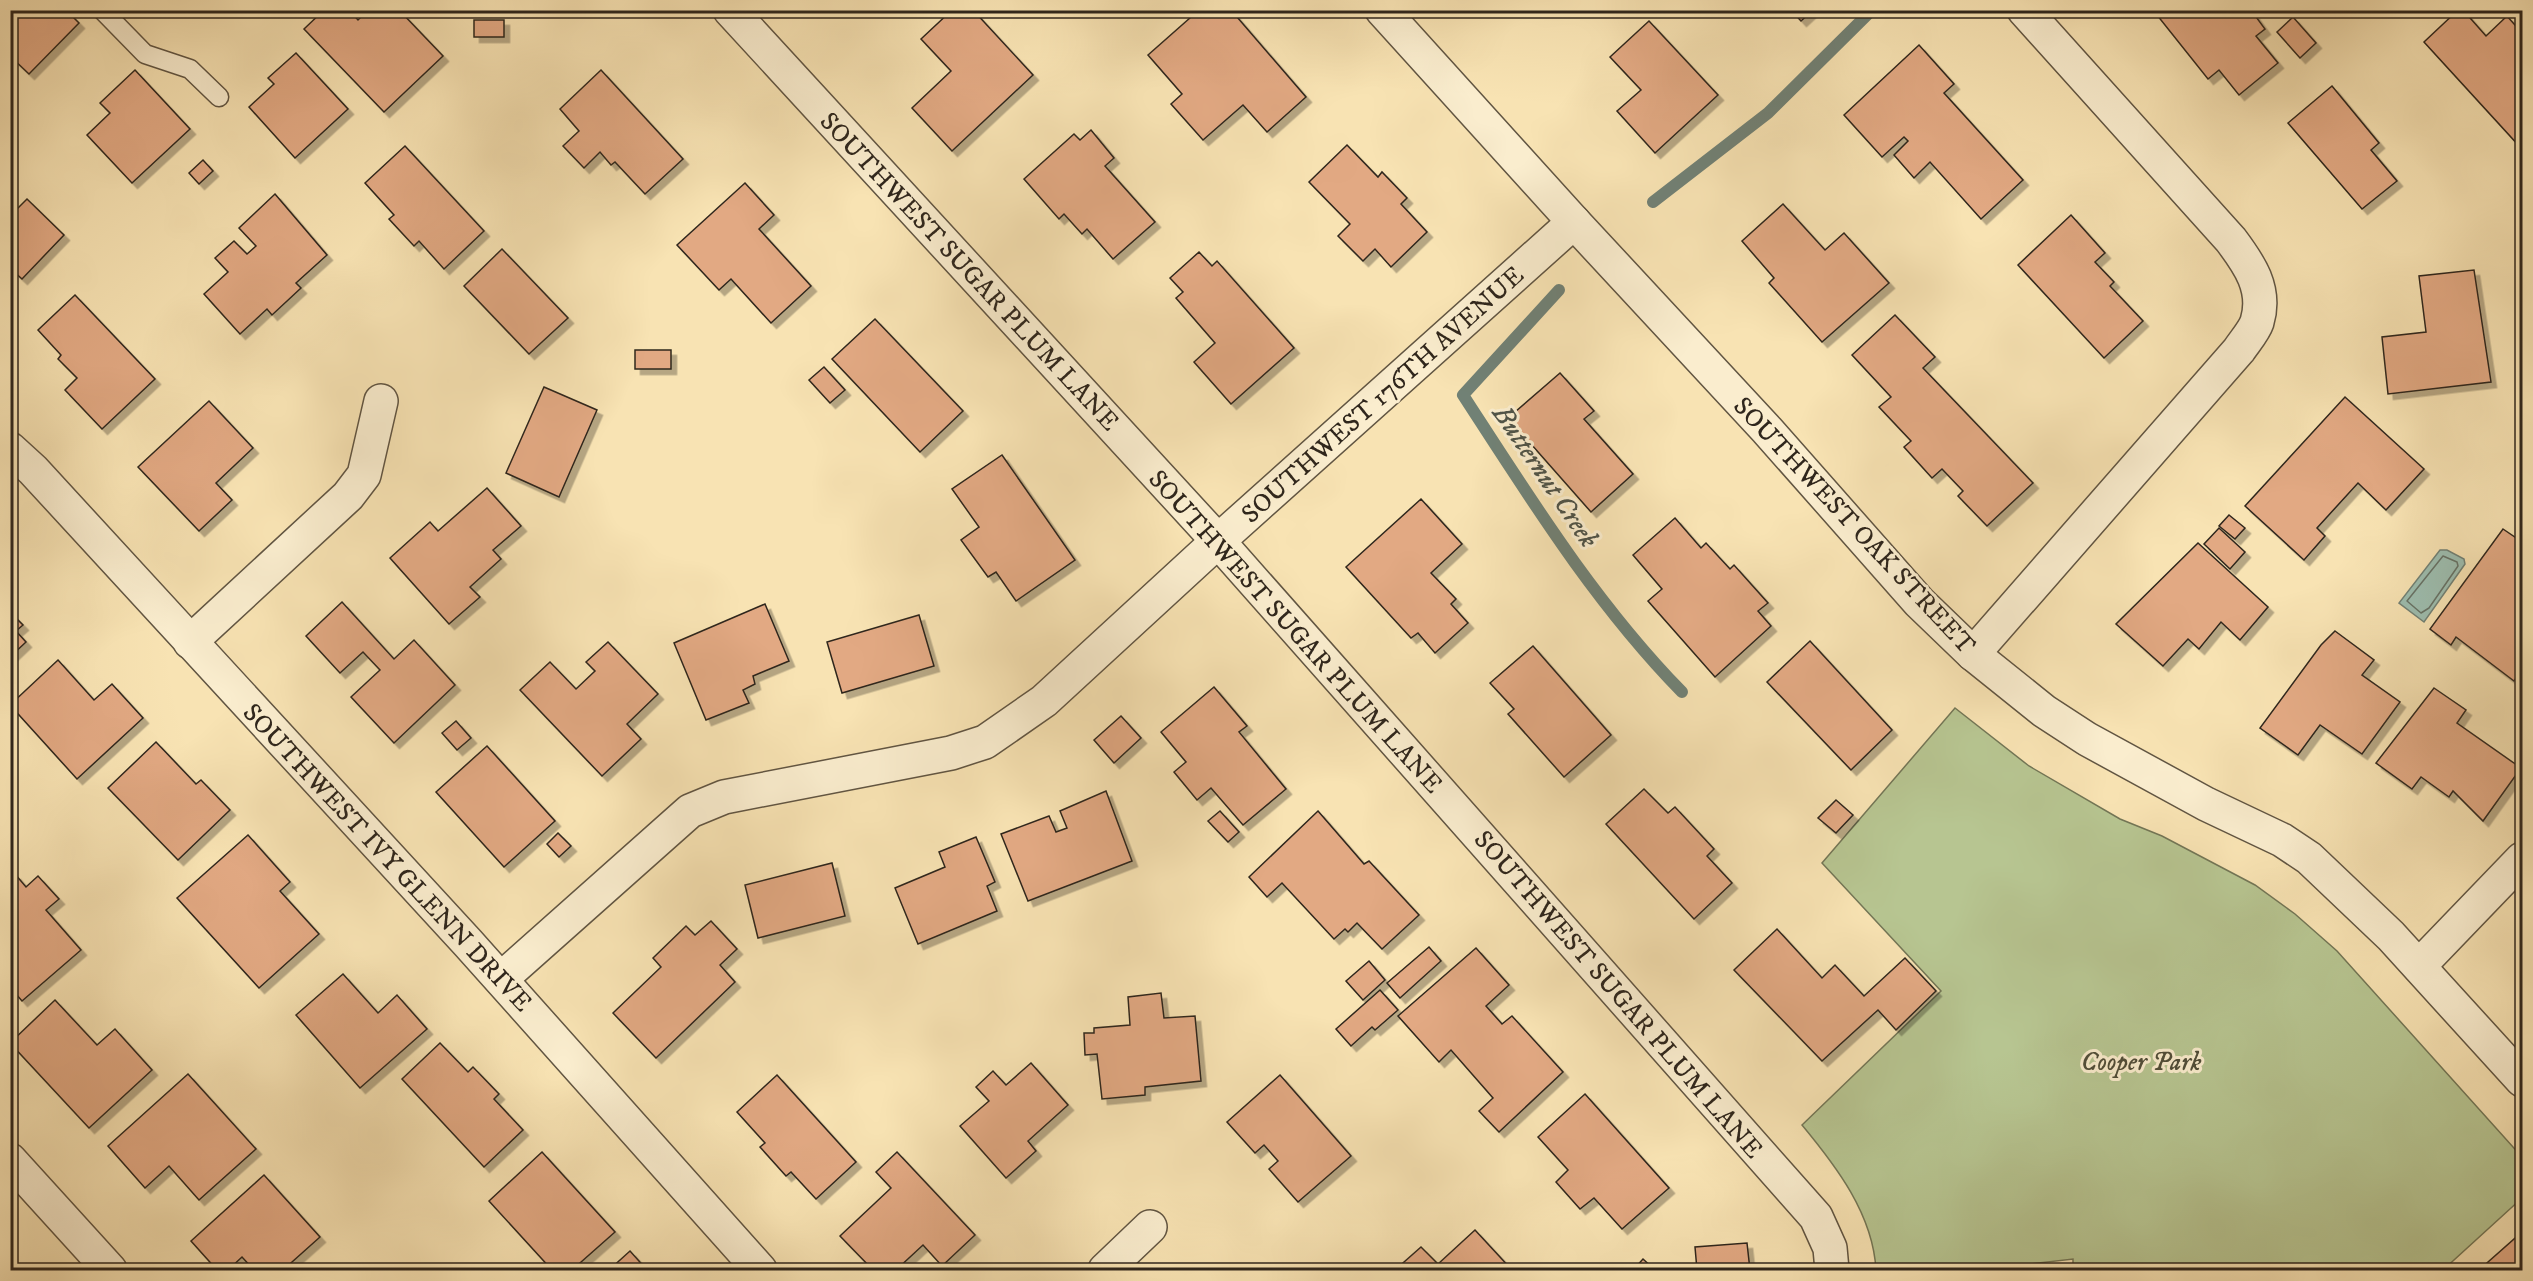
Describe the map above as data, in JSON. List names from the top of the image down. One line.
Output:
{"streets":{"street":["SOUTHWEST SUGAR PLUM LANE","SOUTHWEST 176TH AVENUE","SOUTHWEST OAK STREET","SOUTHWEST IVY GLENN DRIVE"]},"crossings":[["SOUTHWEST SUGAR PLUM LANE","SOUTHWEST 176TH AVENUE"],["SOUTHWEST 176TH AVENUE","SOUTHWEST OAK STREET"],["SOUTHWEST 176TH AVENUE","SOUTHWEST IVY GLENN DRIVE"]],"water":["Butternut Creek"],"parks":["Cooper Park"]}
